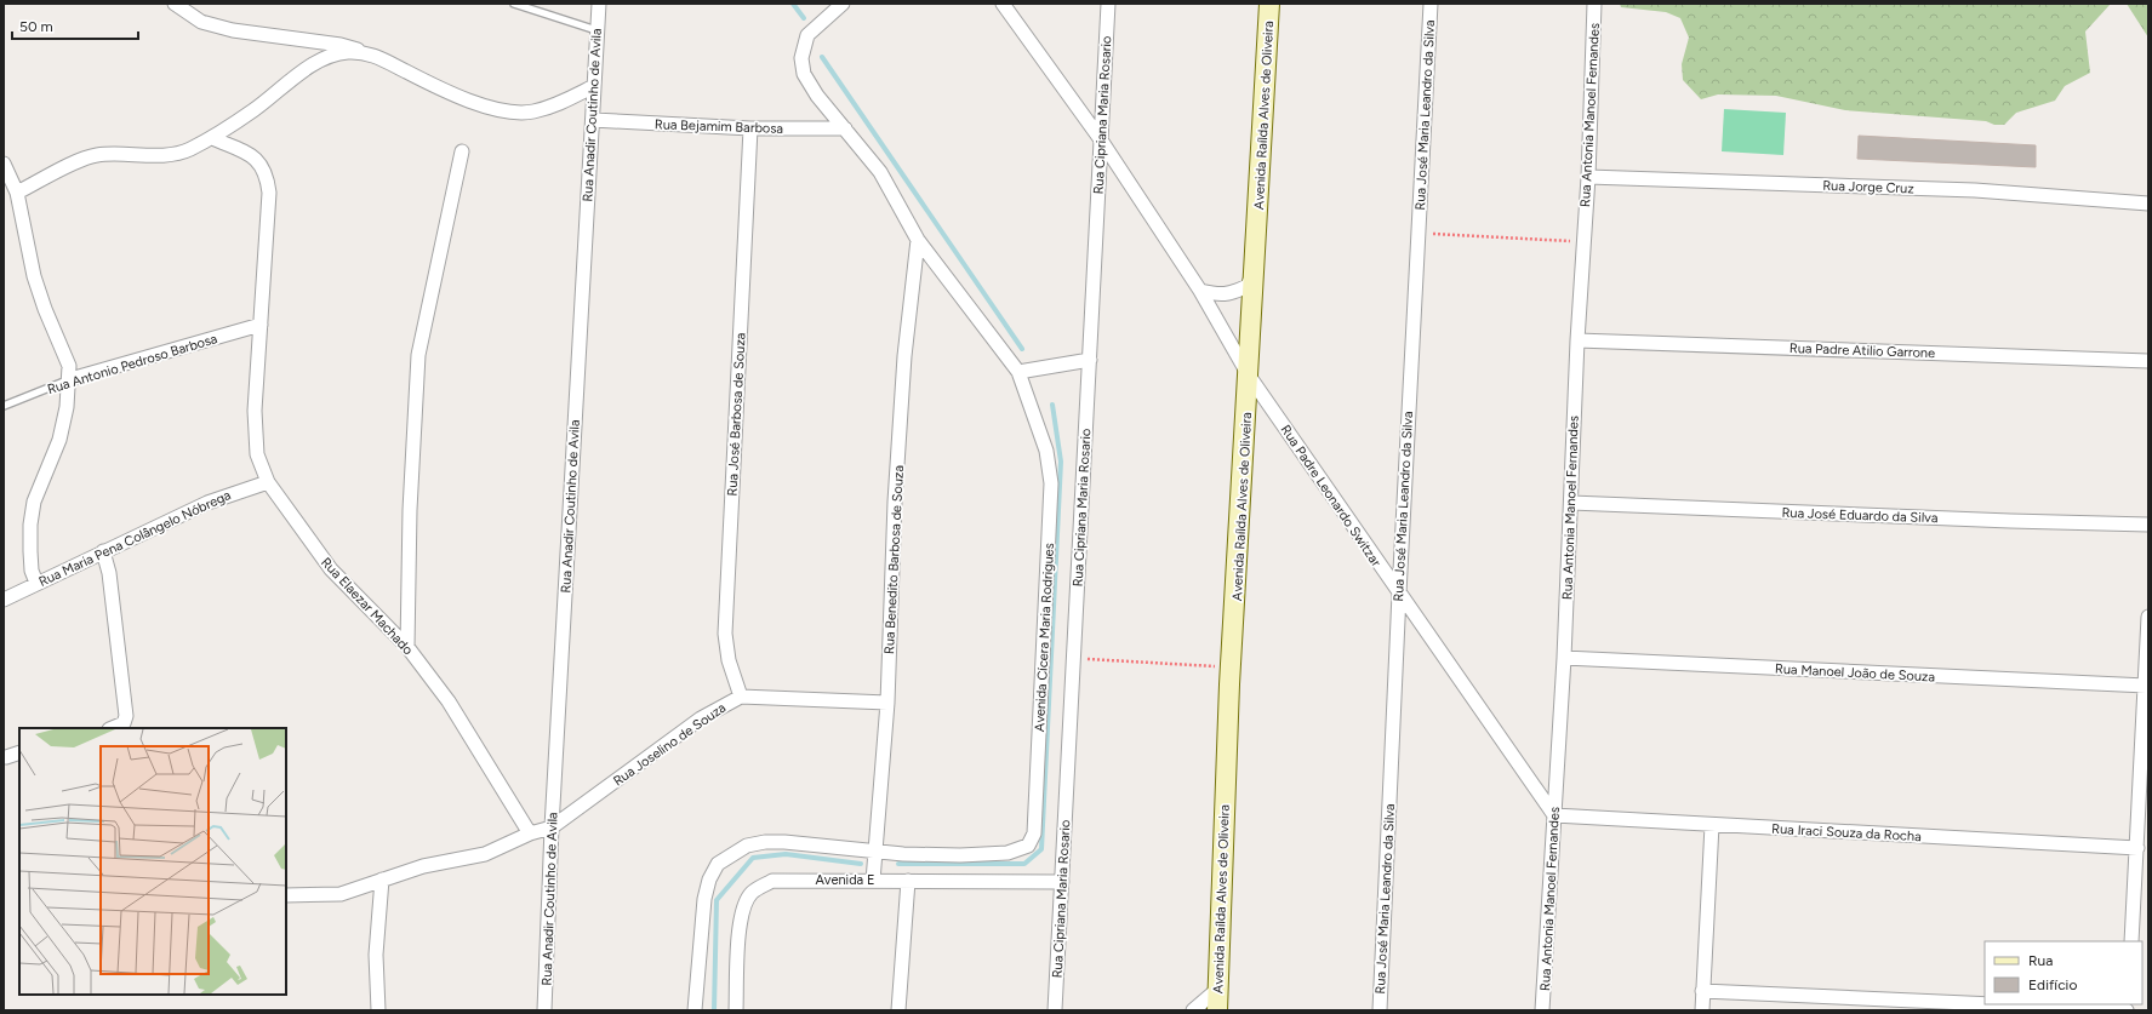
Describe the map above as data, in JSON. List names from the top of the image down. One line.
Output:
{"streets":{"street":["Rua Anadir Coutinho de Avila","Rua Cipriana Maria Rosario","Avenida Raílda Alves de Oliveira","Rua José Maria Leandro da Silva","Rua Antonia Manoel Fernandes","Rua Bejamim Barbosa","Rua Jorge Cruz","Rua Padre Atilio Garrone","Rua Antonio Pedroso Barbosa","Rua José Barbosa de Souza","Rua Padre Leonardo Switzar","Rua José Eduardo da Silva","Rua Maria Pena Colângelo Nóbrega","Rua Benedito Barbosa de Souza","Rua Elaezar Machado","Avenida Cícera Maria Rodrigues","Rua Manoel João de Souza","Rua Joselino de Souza","Rua Iraci Souza da Rocha","Avenida E"]},"crossings":[["Rua Anadir Coutinho de Avila","Rua Bejamim Barbosa"],["Rua Anadir Coutinho de Avila","Rua Joselino de Souza"],["Rua Cipriana Maria Rosario","Rua Padre Leonardo Switzar"],["Rua Cipriana Maria Rosario","Avenida E"],["Avenida Raílda Alves de Oliveira","Rua Padre Leonardo Switzar"],["Rua José Maria Leandro da Silva","Rua Padre Leonardo Switzar"],["Rua Antonia Manoel Fernandes","Rua Jorge Cruz"],["Rua Antonia Manoel Fernandes","Rua Padre Atilio Garrone"],["Rua Antonia Manoel Fernandes","Rua Padre Leonardo Switzar"],["Rua Antonia Manoel Fernandes","Rua José Eduardo da Silva"],["Rua Antonia Manoel Fernandes","Rua Manoel João de Souza"],["Rua Antonia Manoel Fernandes","Rua Iraci Souza da Rocha"],["Rua Bejamim Barbosa","Rua José Barbosa de Souza"],["Rua Bejamim Barbosa","Avenida Cícera Maria Rodrigues"],["Rua Antonio Pedroso Barbosa","Rua Elaezar Machado"],["Rua José Barbosa de Souza","Rua Joselino de Souza"],["Rua Padre Leonardo Switzar","Rua Iraci Souza da Rocha"],["Rua Maria Pena Colângelo Nóbrega","Rua Elaezar Machado"],["Rua Benedito Barbosa de Souza","Avenida Cícera Maria Rodrigues"],["Rua Benedito Barbosa de Souza","Rua Joselino de Souza"],["Rua Benedito Barbosa de Souza","Avenida E"]],"legend":["Rua","Edifício"],"scale_bar":"50 m"}
